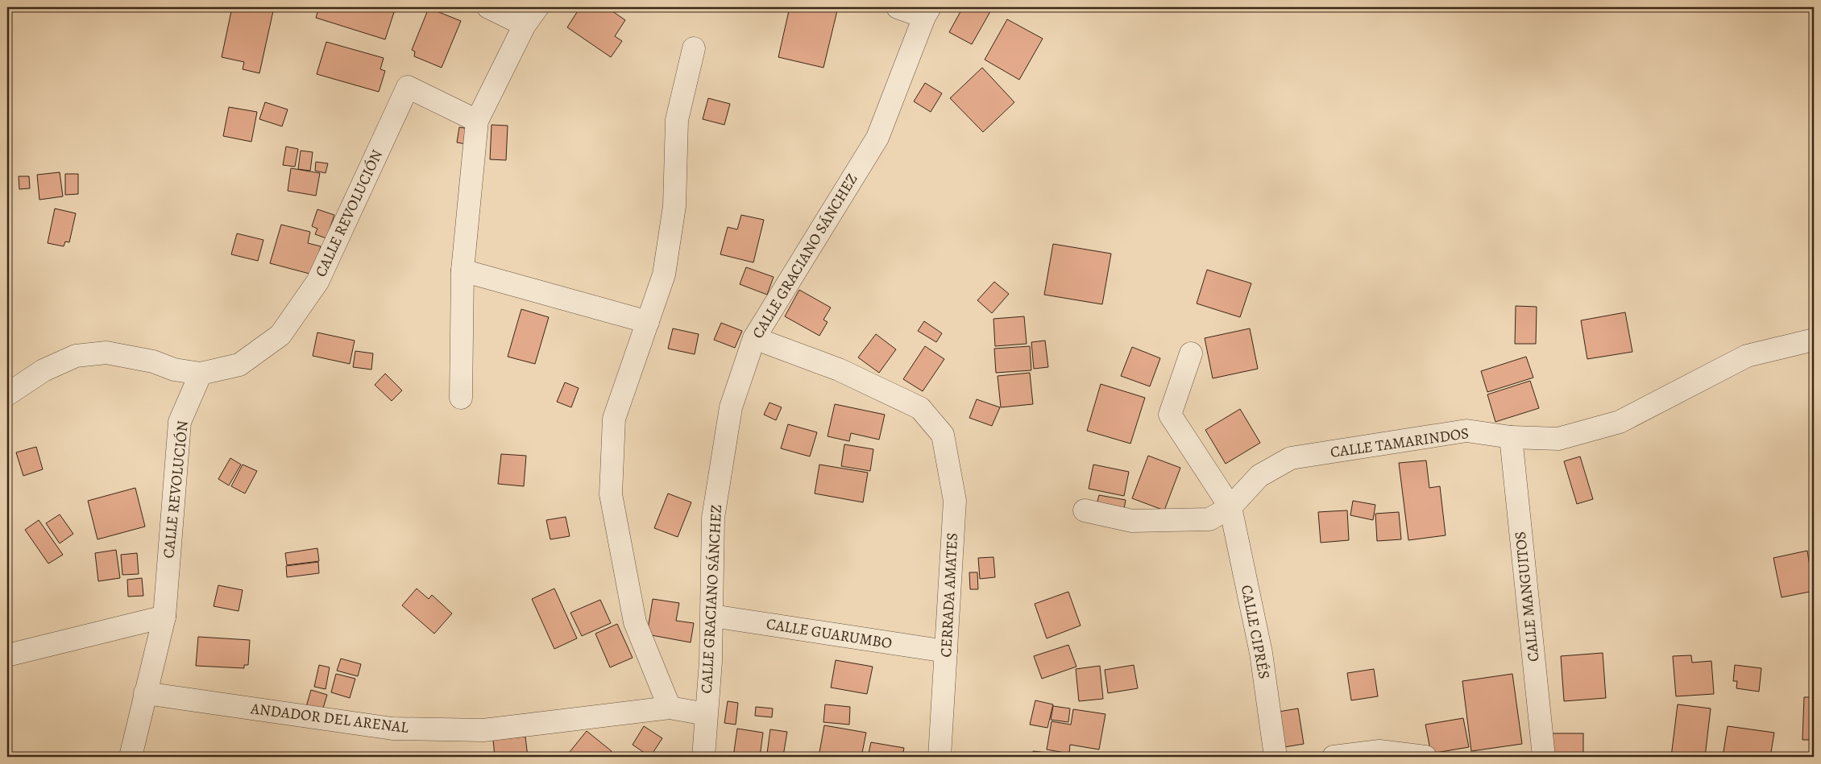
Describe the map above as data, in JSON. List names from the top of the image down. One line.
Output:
{"streets":{"street":["CALLE REVOLUCIÓN","CALLE GRACIANO SÁNCHEZ","CALLE TAMARINDOS","CERRADA AMATES","CALLE MANGUITOS","CALLE CIPRÉS","CALLE GUARUMBO","ANDADOR DEL ARENAL"]},"crossings":[["CALLE REVOLUCIÓN","ANDADOR DEL ARENAL"],["CALLE GRACIANO SÁNCHEZ","CERRADA AMATES"],["CALLE GRACIANO SÁNCHEZ","CALLE GUARUMBO"],["CALLE GRACIANO SÁNCHEZ","ANDADOR DEL ARENAL"],["CALLE TAMARINDOS","CALLE MANGUITOS"],["CALLE TAMARINDOS","CALLE CIPRÉS"],["CERRADA AMATES","CALLE GUARUMBO"]]}
